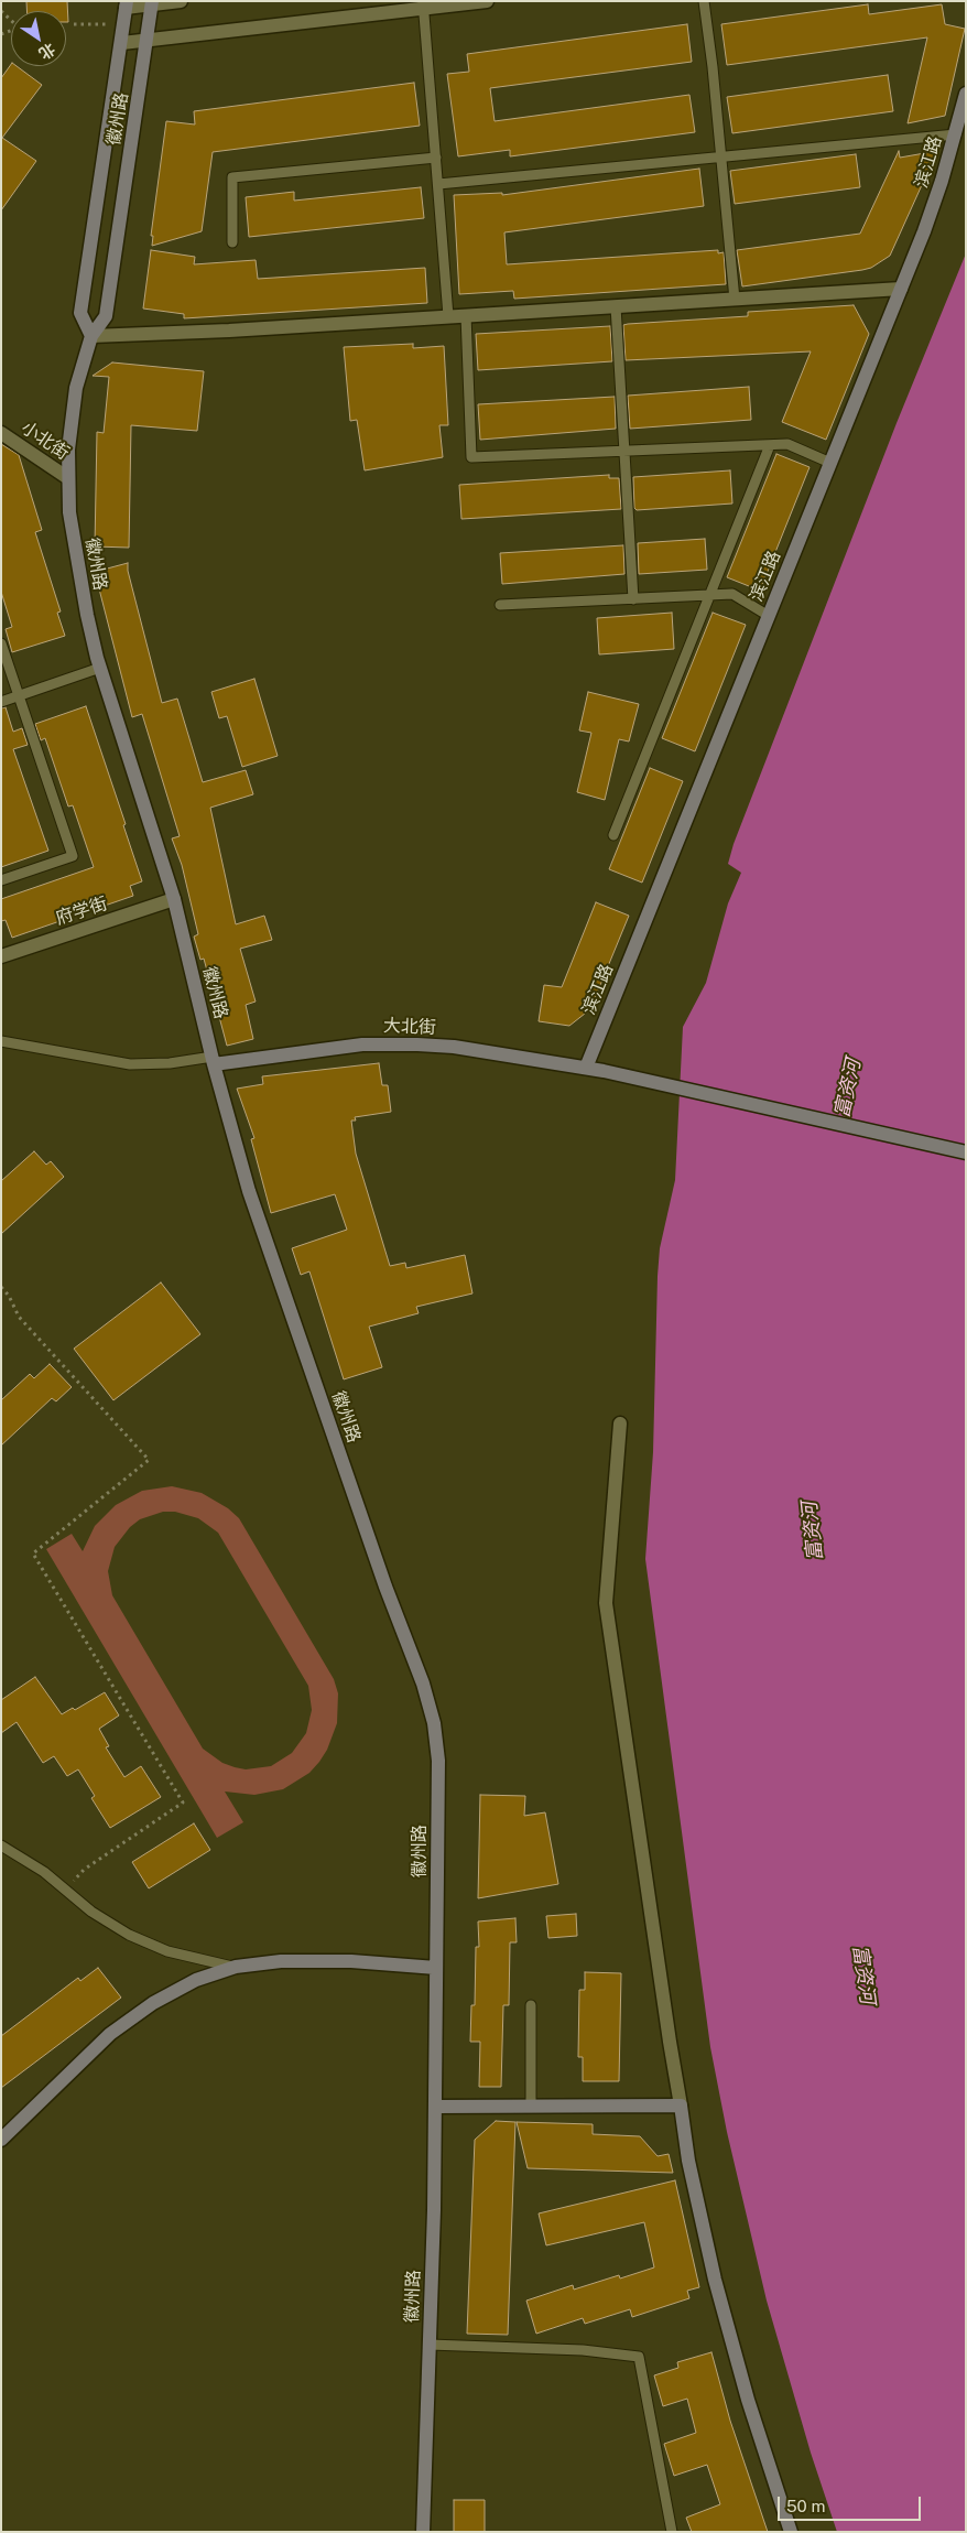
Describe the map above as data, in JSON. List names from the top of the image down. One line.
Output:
{"streets":{"street":["徽州路","滨江路","小北街","府学街","大北街"]},"crossings":[["徽州路","小北街"],["徽州路","府学街"],["徽州路","大北街"],["滨江路","大北街"]],"water":["富资河"],"scale_bar":"50 m","north":"bottom right"}
